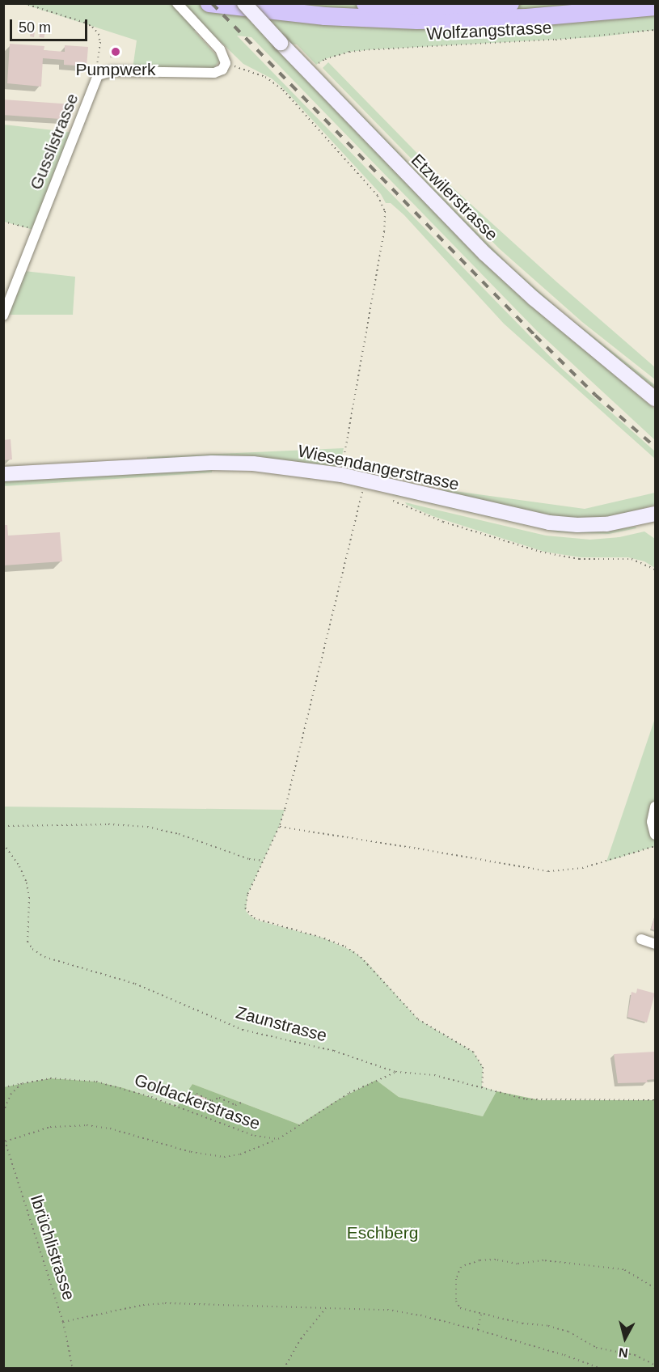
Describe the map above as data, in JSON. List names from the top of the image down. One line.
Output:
{"streets":{"main road":["Etzwilerstrasse","Wiesendangerstrasse"],"street":["Gusslistrasse"],"path":["Wolfzangstrasse","Zaunstrasse","Goldackerstrasse","Ibrüchlistrasse"]},"crossings":[["Zaunstrasse","Goldackerstrasse"]],"parks":["Eschberg"],"places":["Pumpwerk"],"scale_bar":"50 m","north":"bottom"}
